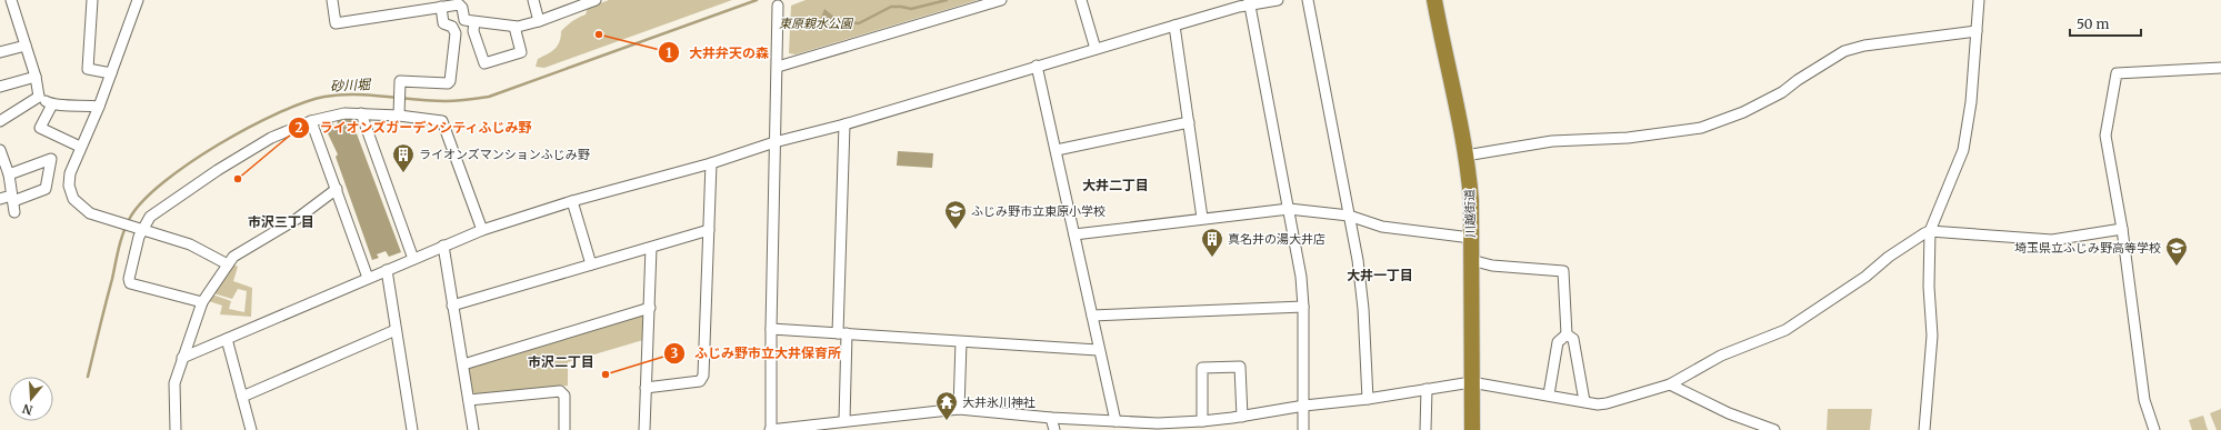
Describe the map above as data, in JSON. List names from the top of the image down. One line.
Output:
{"streets":{"highway":["川越街道"]},"districts":["大井二丁目","市沢三丁目","大井一丁目","市沢二丁目"],"water":["砂川堀"],"parks":["東原親水公園"],"places":{"other":["大井弁天の森","ライオンズガーデンシティふじみ野","ふじみ野市立大井保育所"],"building":["ライオンズマンションふじみ野","真名井の湯大井店"],"school or university":["ふじみ野市立東原小学校","埼玉県立ふじみ野高等学校"],"temple":["大井氷川神社"]},"scale_bar":"50 m","north":"bottom"}
